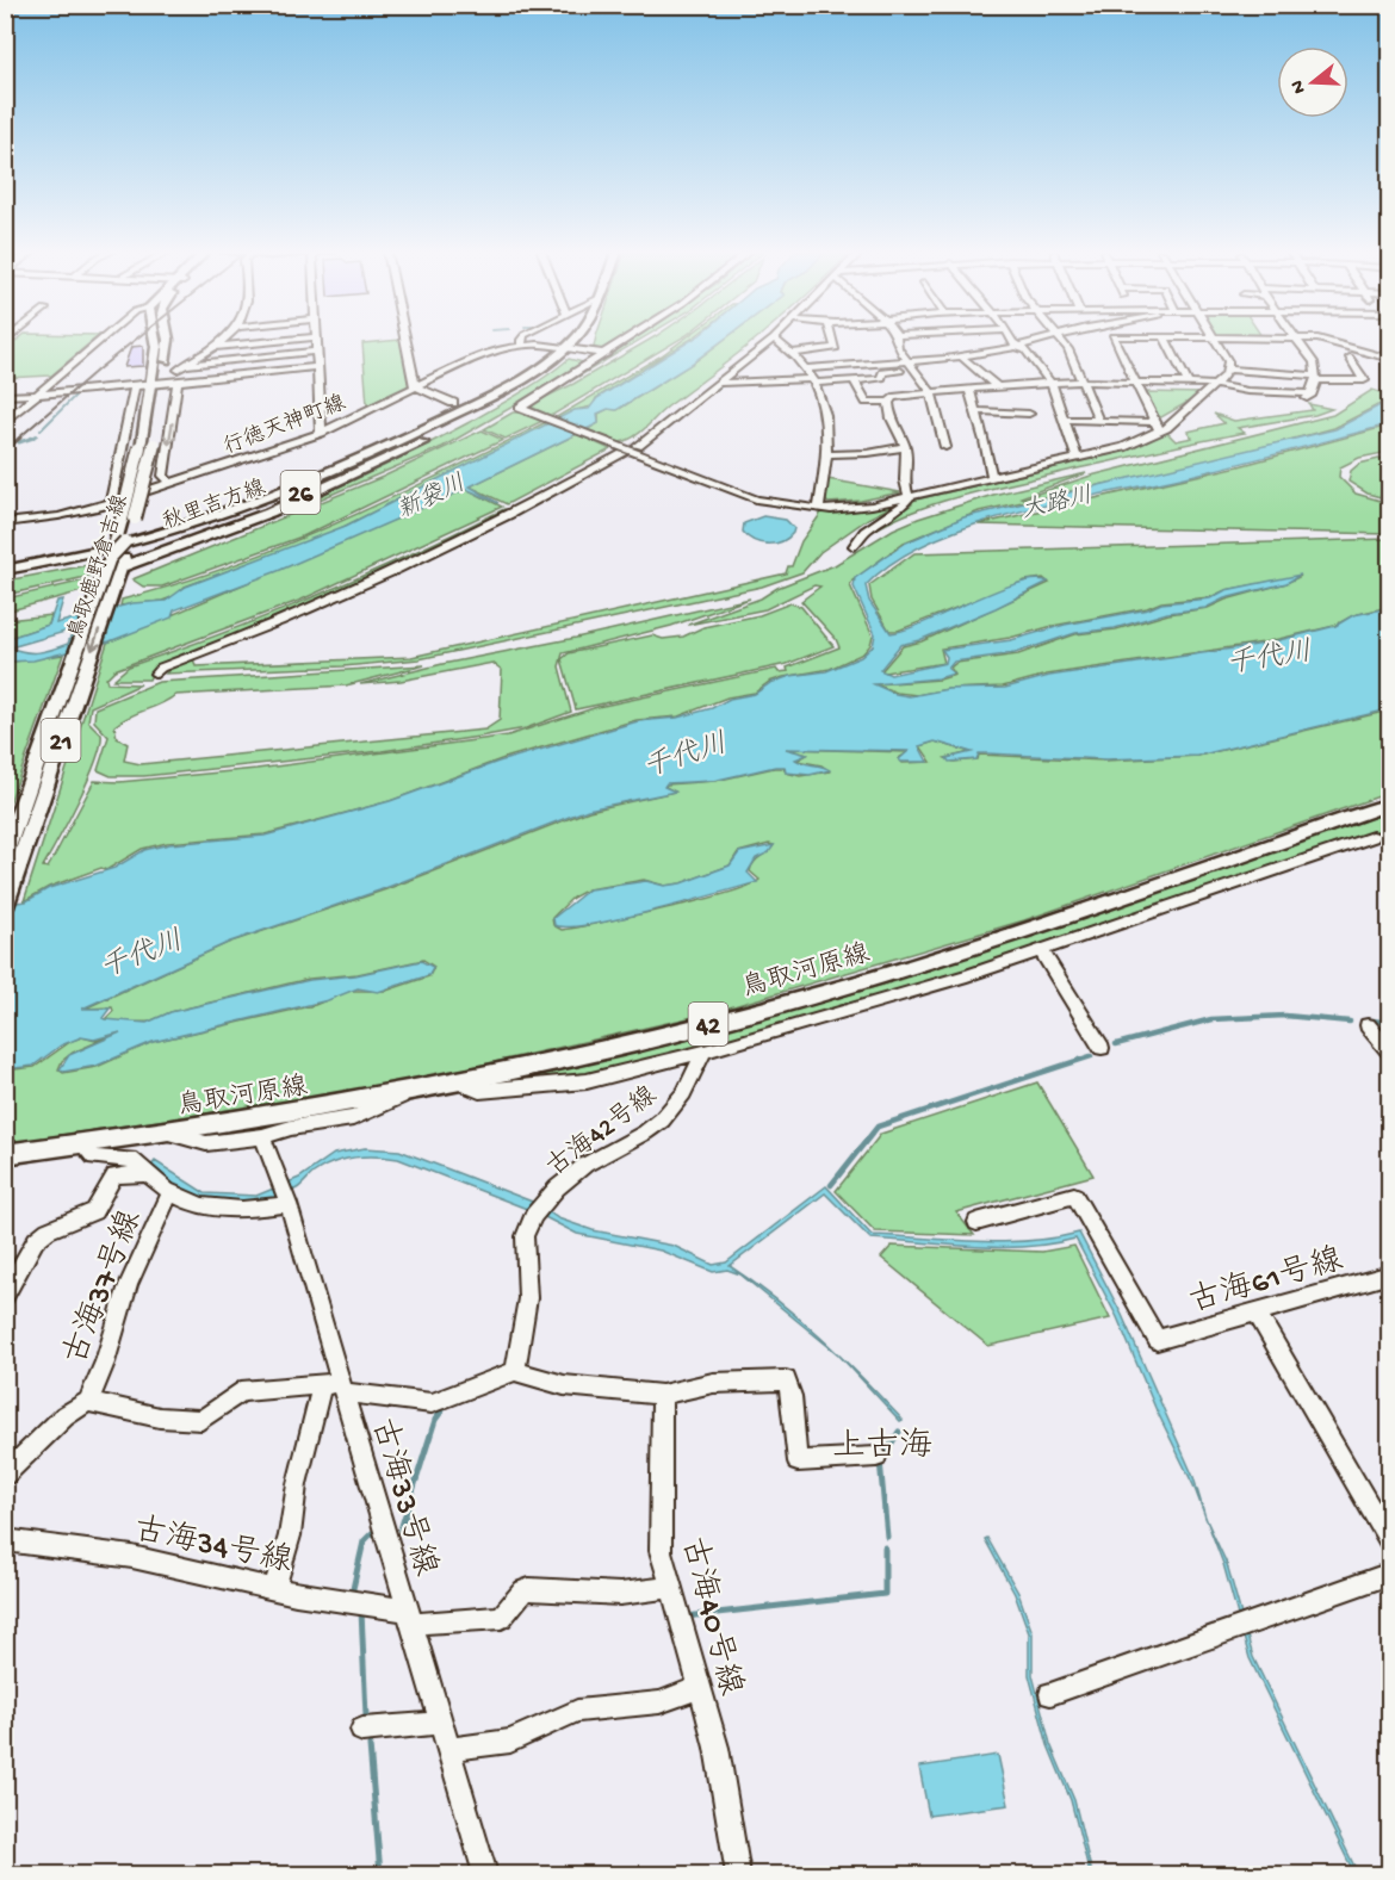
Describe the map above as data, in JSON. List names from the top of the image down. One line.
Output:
{"streets":{"main road":["26","秋里吉方線","鳥取鹿野倉吉線","21","鳥取河原線","42"],"street":["行徳天神町線","古海42号線","古海61号線","古海37号線","古海33号線","古海34号線","古海40号線"]},"crossings":[["行徳天神町線","秋里吉方線"],["古海33号線","古海34号線"],["古海34号線","古海40号線"]],"districts":["上古海"],"water":["新袋川","大路川","千代川"],"north":"left"}
